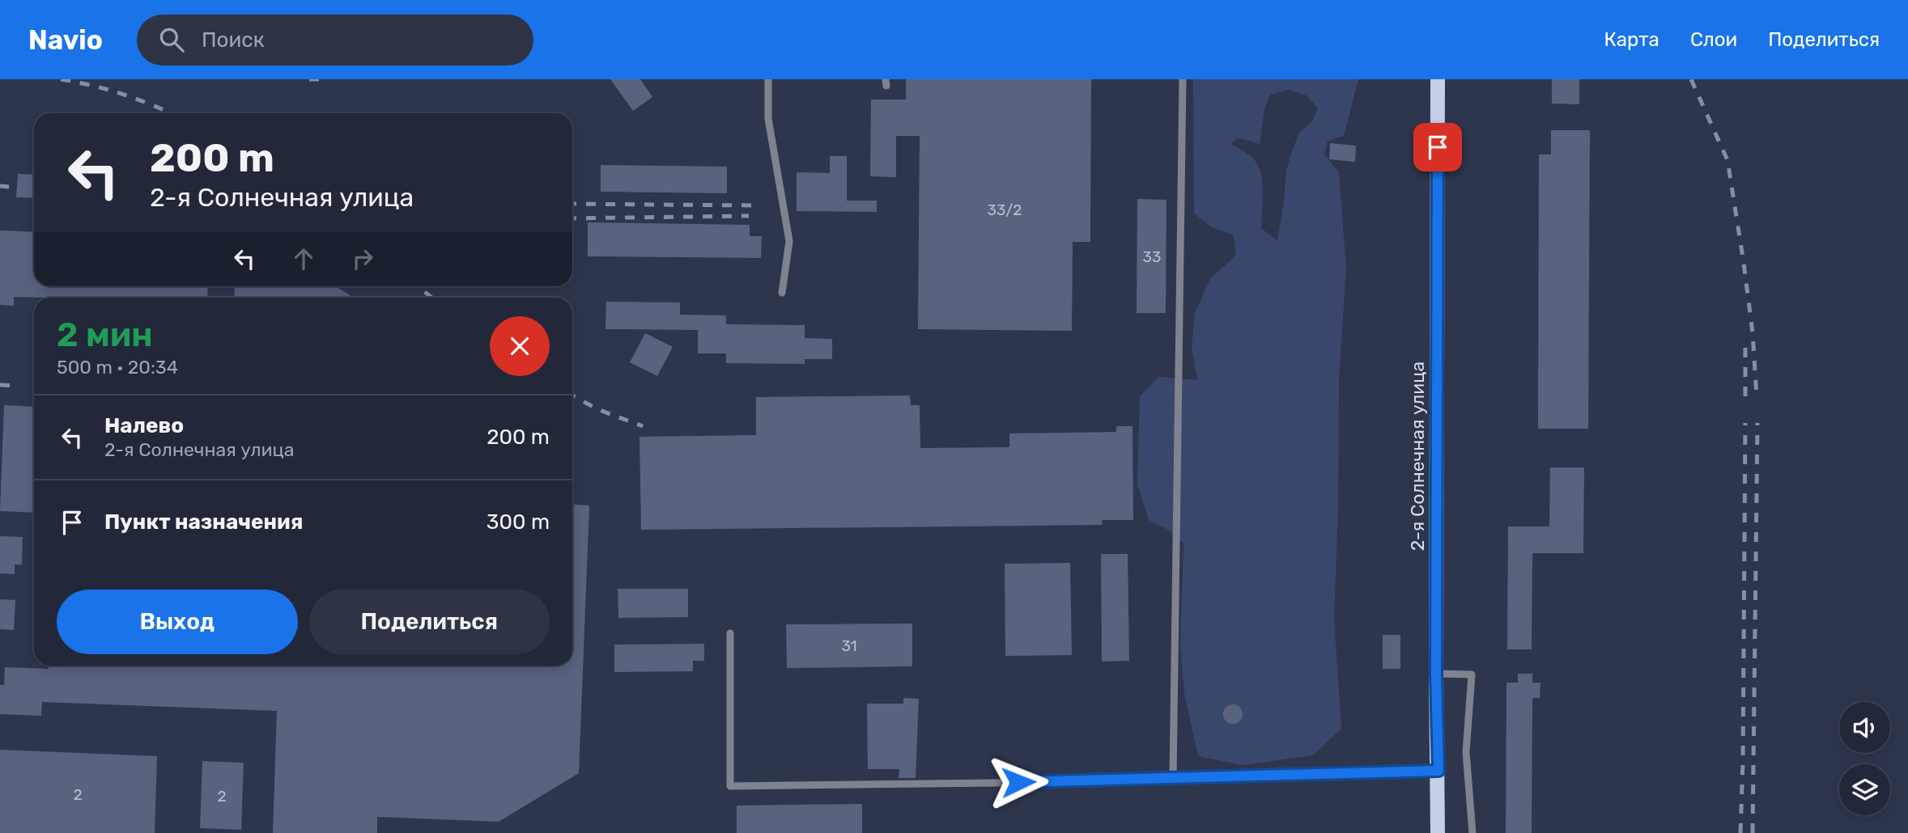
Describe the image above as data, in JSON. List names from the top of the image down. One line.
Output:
{"streets":{"main road":["2-я Солнечная улица"]},"house_numbers":["33/2","33","31","2","2"],"page":{"header":"Navio","search":"Поиск","nav":["Карта","Слои","Поделиться"],"turn":["200 m","2-я Солнечная улица"],"heading":["2 мин","500 m · 20:34"],"list":[{"name":"Налево","note":"2-я Солнечная улица","value":"200 m"},{"name":"Пункт назначения","value":"300 m"}],"buttons":["Выход","Поделиться"]}}
